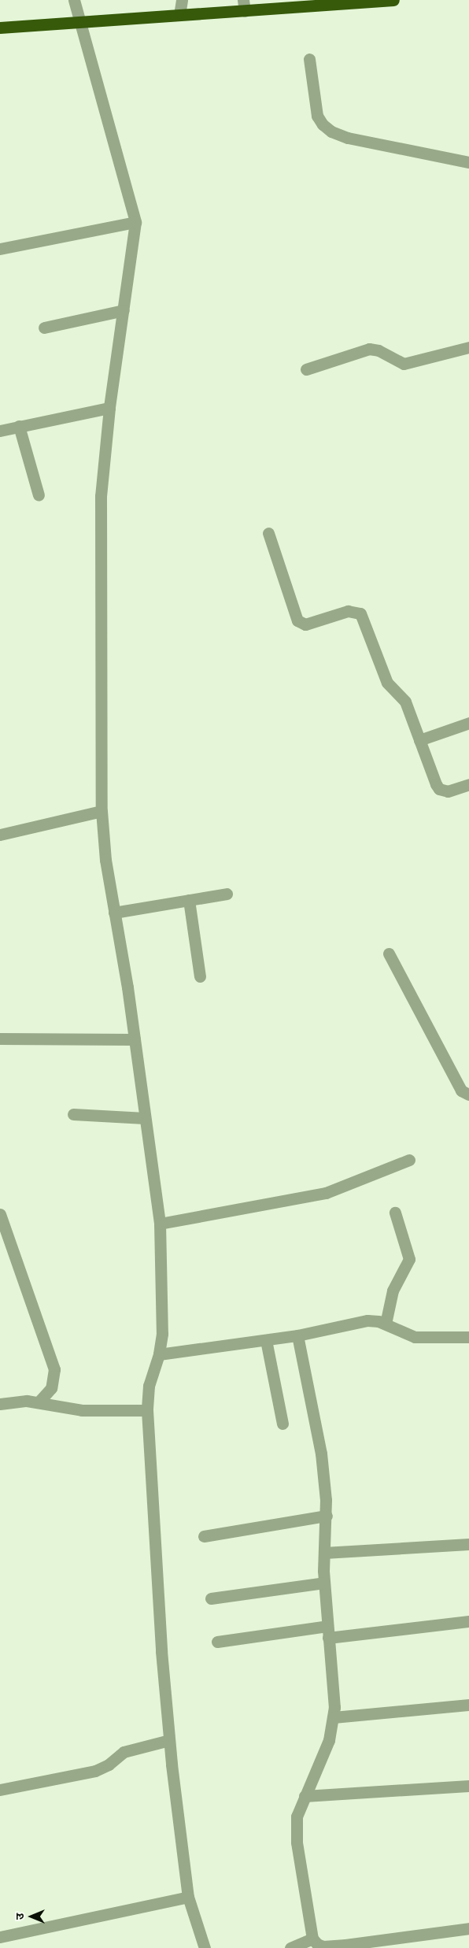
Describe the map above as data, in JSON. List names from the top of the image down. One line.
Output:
{"north":"left"}
